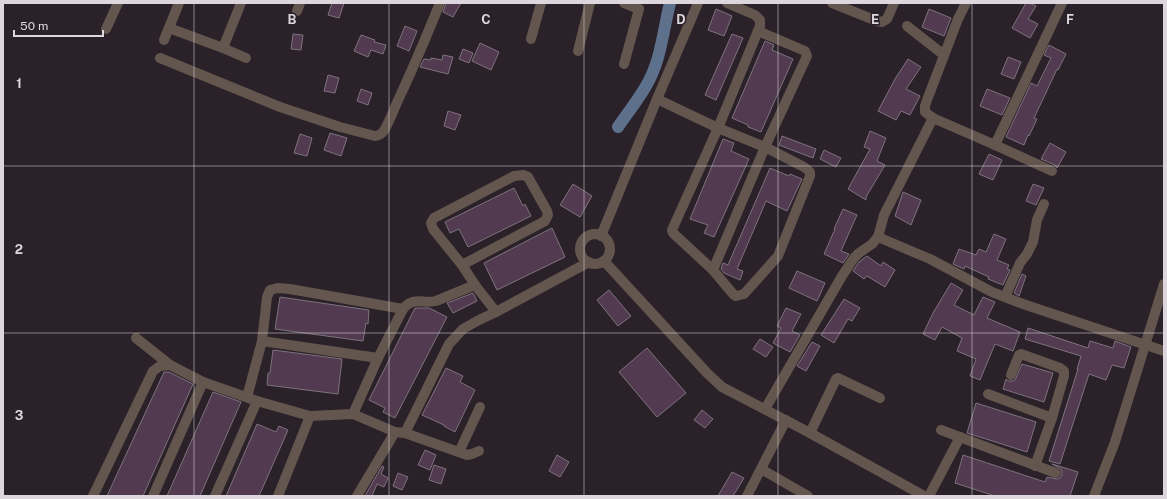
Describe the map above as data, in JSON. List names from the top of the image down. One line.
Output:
{"scale_bar":"50 m","grid":{"columns":["B","C","D","E","F"],"rows":["1","2","3"]}}
